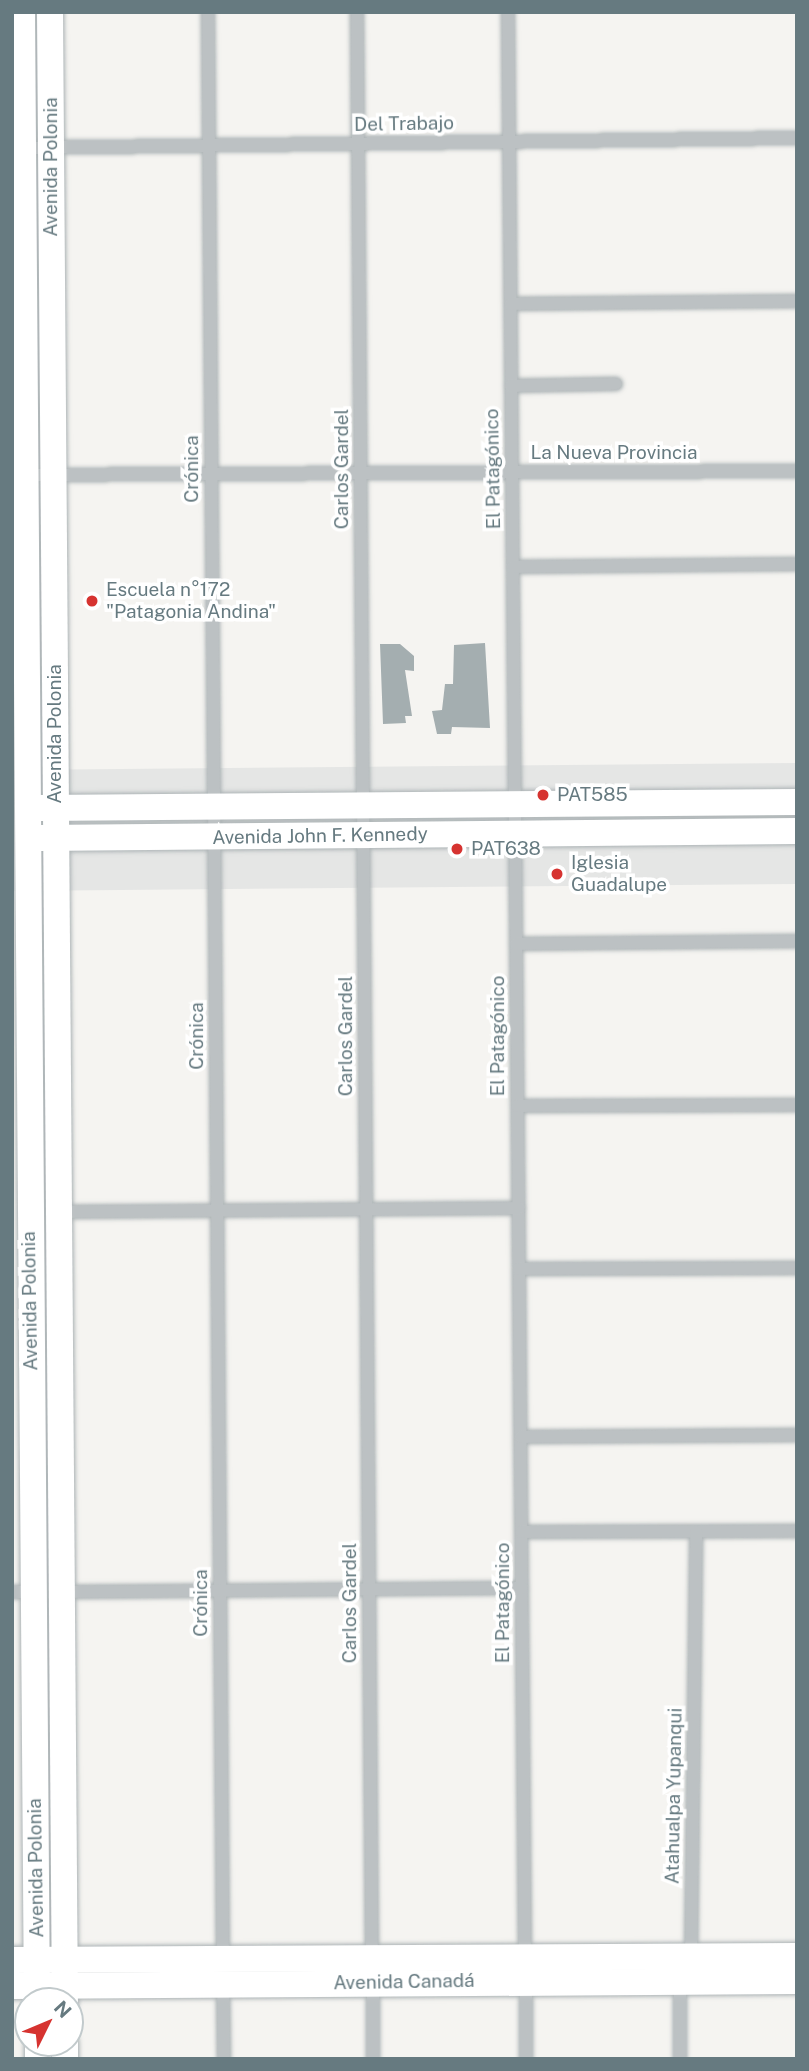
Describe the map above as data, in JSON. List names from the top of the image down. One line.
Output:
{"streets":{"main road":["Avenida Polonia","Avenida John F. Kennedy","Avenida Canadá"],"street":["Del Trabajo","La Nueva Provincia","Crónica","Carlos Gardel","El Patagónico","Atahualpa Yupanqui"]},"crossings":[["Del Trabajo","Avenida Polonia"],["Del Trabajo","Crónica"],["Del Trabajo","Carlos Gardel"],["Del Trabajo","El Patagónico"],["Avenida Polonia","La Nueva Provincia"],["Avenida Polonia","Avenida John F. Kennedy"],["Avenida Polonia","Avenida Canadá"],["La Nueva Provincia","Crónica"],["La Nueva Provincia","Carlos Gardel"],["La Nueva Provincia","El Patagónico"],["Crónica","Avenida John F. Kennedy"],["Crónica","Avenida Canadá"],["Carlos Gardel","Avenida John F. Kennedy"],["Carlos Gardel","Avenida Canadá"],["El Patagónico","Avenida John F. Kennedy"],["El Patagónico","Avenida Canadá"],["Atahualpa Yupanqui","Avenida Canadá"]],"places":["Escuela n°172 \"Patagonia Andina\"","PAT585","PAT638","Iglesia Guadalupe"],"north":"top right"}
